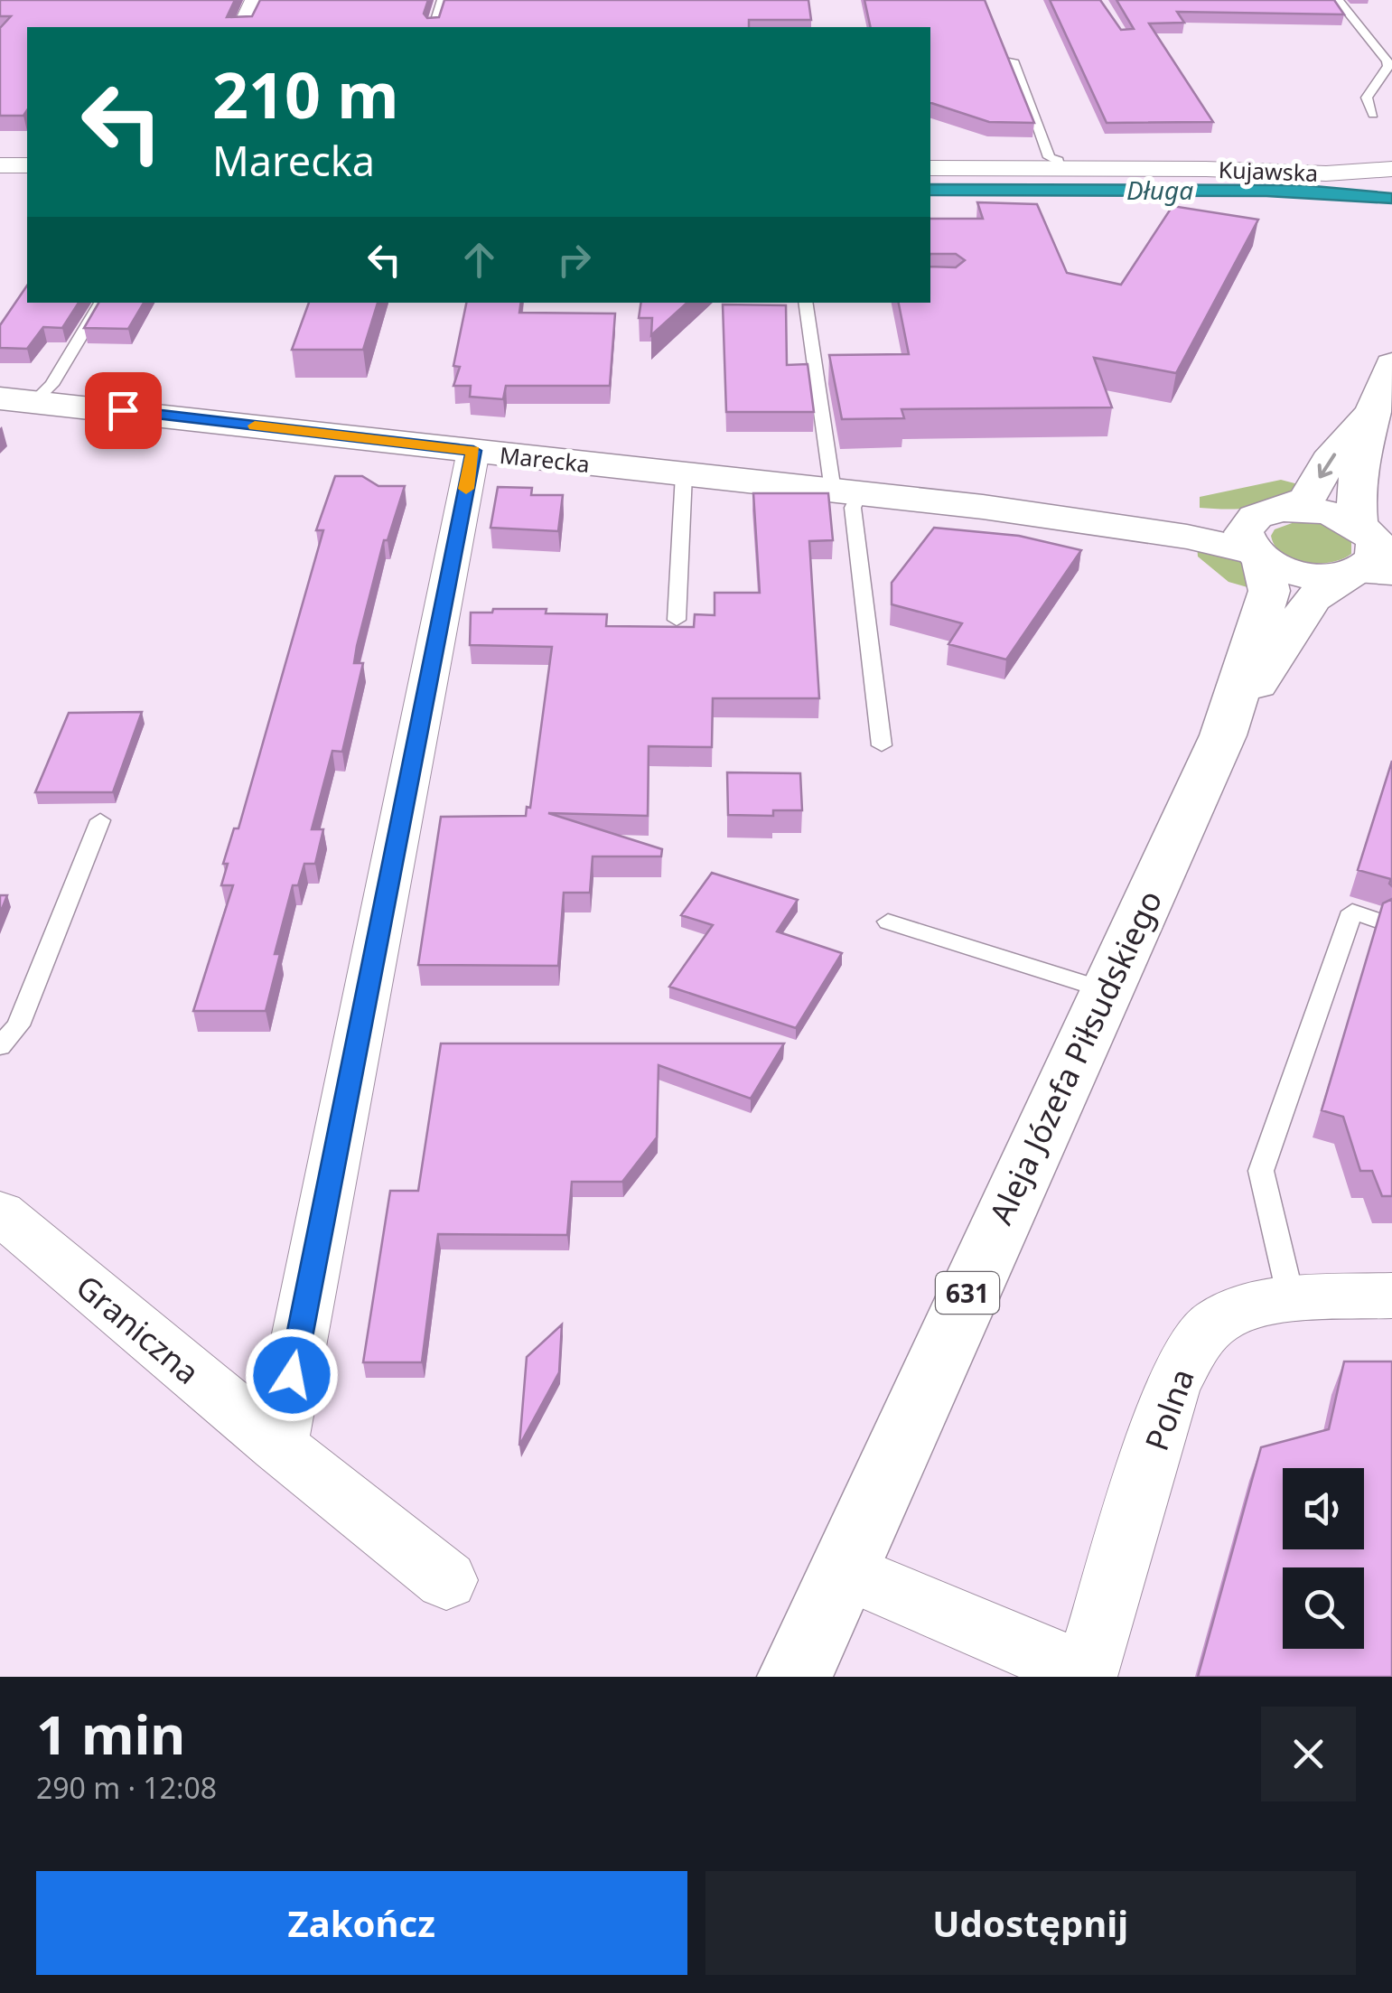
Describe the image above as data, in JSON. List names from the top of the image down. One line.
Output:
{"streets":{"main road":["Marecka","Aleja Józefa Piłsudskiego","631"],"street":["Kujawska","Graniczna","Polna"]},"crossings":[["Marecka","Aleja Józefa Piłsudskiego"]],"water":["Długa"],"page":{"turn":["210 m","Marecka"],"heading":["1 min","290 m · 12:08"],"buttons":["Zakończ","Udostępnij"]}}
